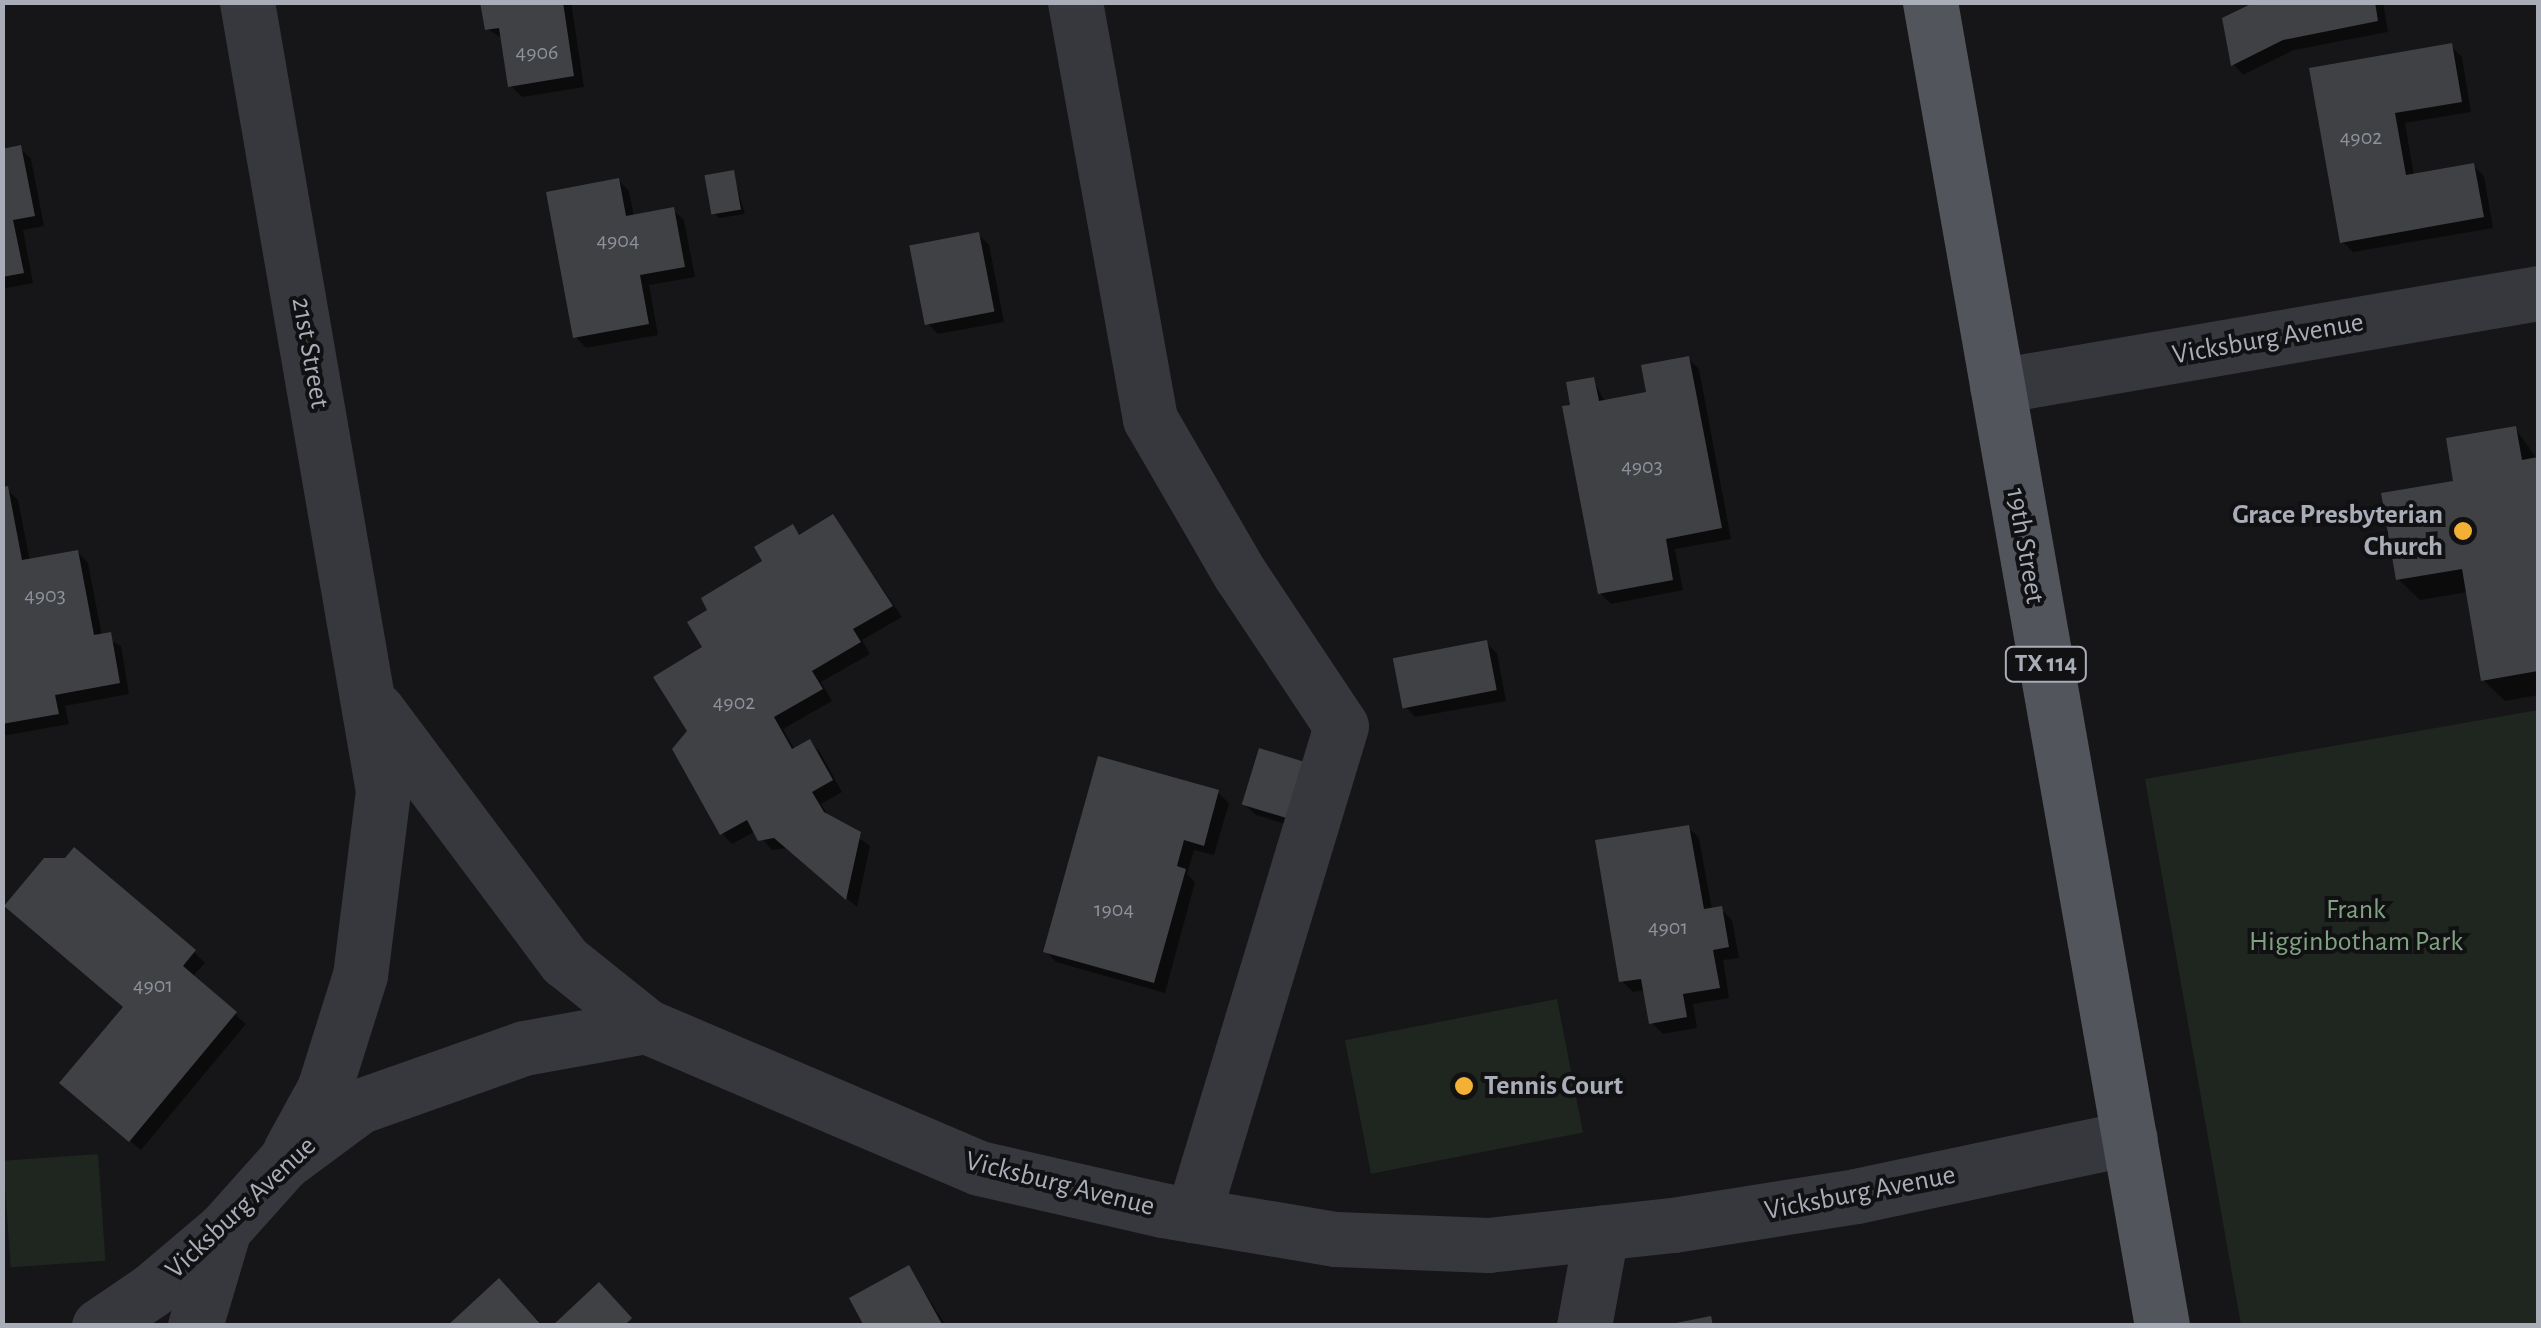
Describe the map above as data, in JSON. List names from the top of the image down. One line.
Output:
{"streets":{"main road":["19th Street","TX 114"],"street":["Vicksburg Avenue","21st Street"]},"crossings":[["Vicksburg Avenue","21st Street"],["Vicksburg Avenue","19th Street"]],"parks":["Frank Higginbotham Park"],"places":["Grace Presbyterian Church","Tennis Court"],"house_numbers":["4906","4902","4904","4903","4903","4902","1904","4901","4901"]}
